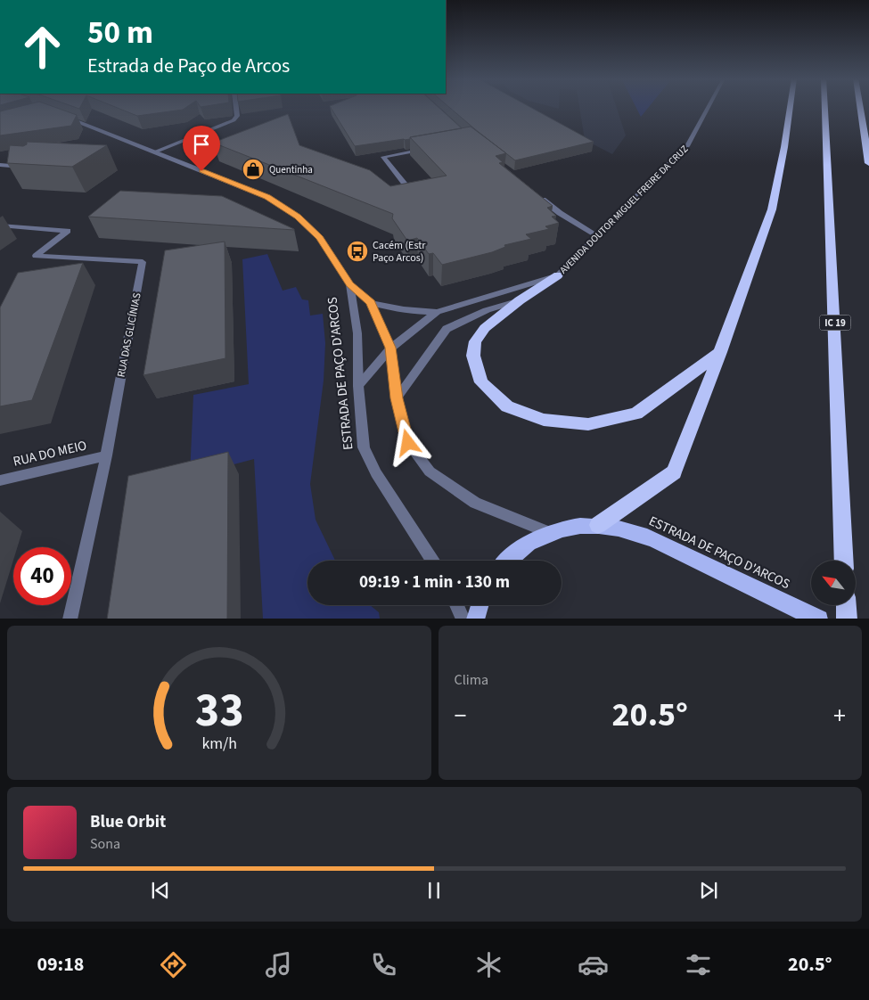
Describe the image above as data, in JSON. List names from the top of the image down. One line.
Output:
{"streets":{"highway":["IC 19"],"main road":["ESTRADA DE PAÇO D'ARCOS"],"street":["AVENIDA DOUTOR MIGUEL FREIRE DA CRUZ","RUA DAS GLICÍNIAS","RUA DO MEIO"]},"crossings":[["AVENIDA DOUTOR MIGUEL FREIRE DA CRUZ","ESTRADA DE PAÇO D'ARCOS"],["RUA DAS GLICÍNIAS","RUA DO MEIO"]],"places":{"shop":["Quentinha"],"bus stop":["Cacém (Estr Paço Arcos)"]},"north":"top left","page":{"turn":["50 m","Estrada de Paço de Arcos"],"limit":"40","trip":"09:19 · 1 min · 130 m","tile":"Clima","heat":["−","20.5°","+"],"song":["Blue Orbit","Sona"],"tabs":["09:18","20.5°"],"gauge":["33","km/h"]}}
